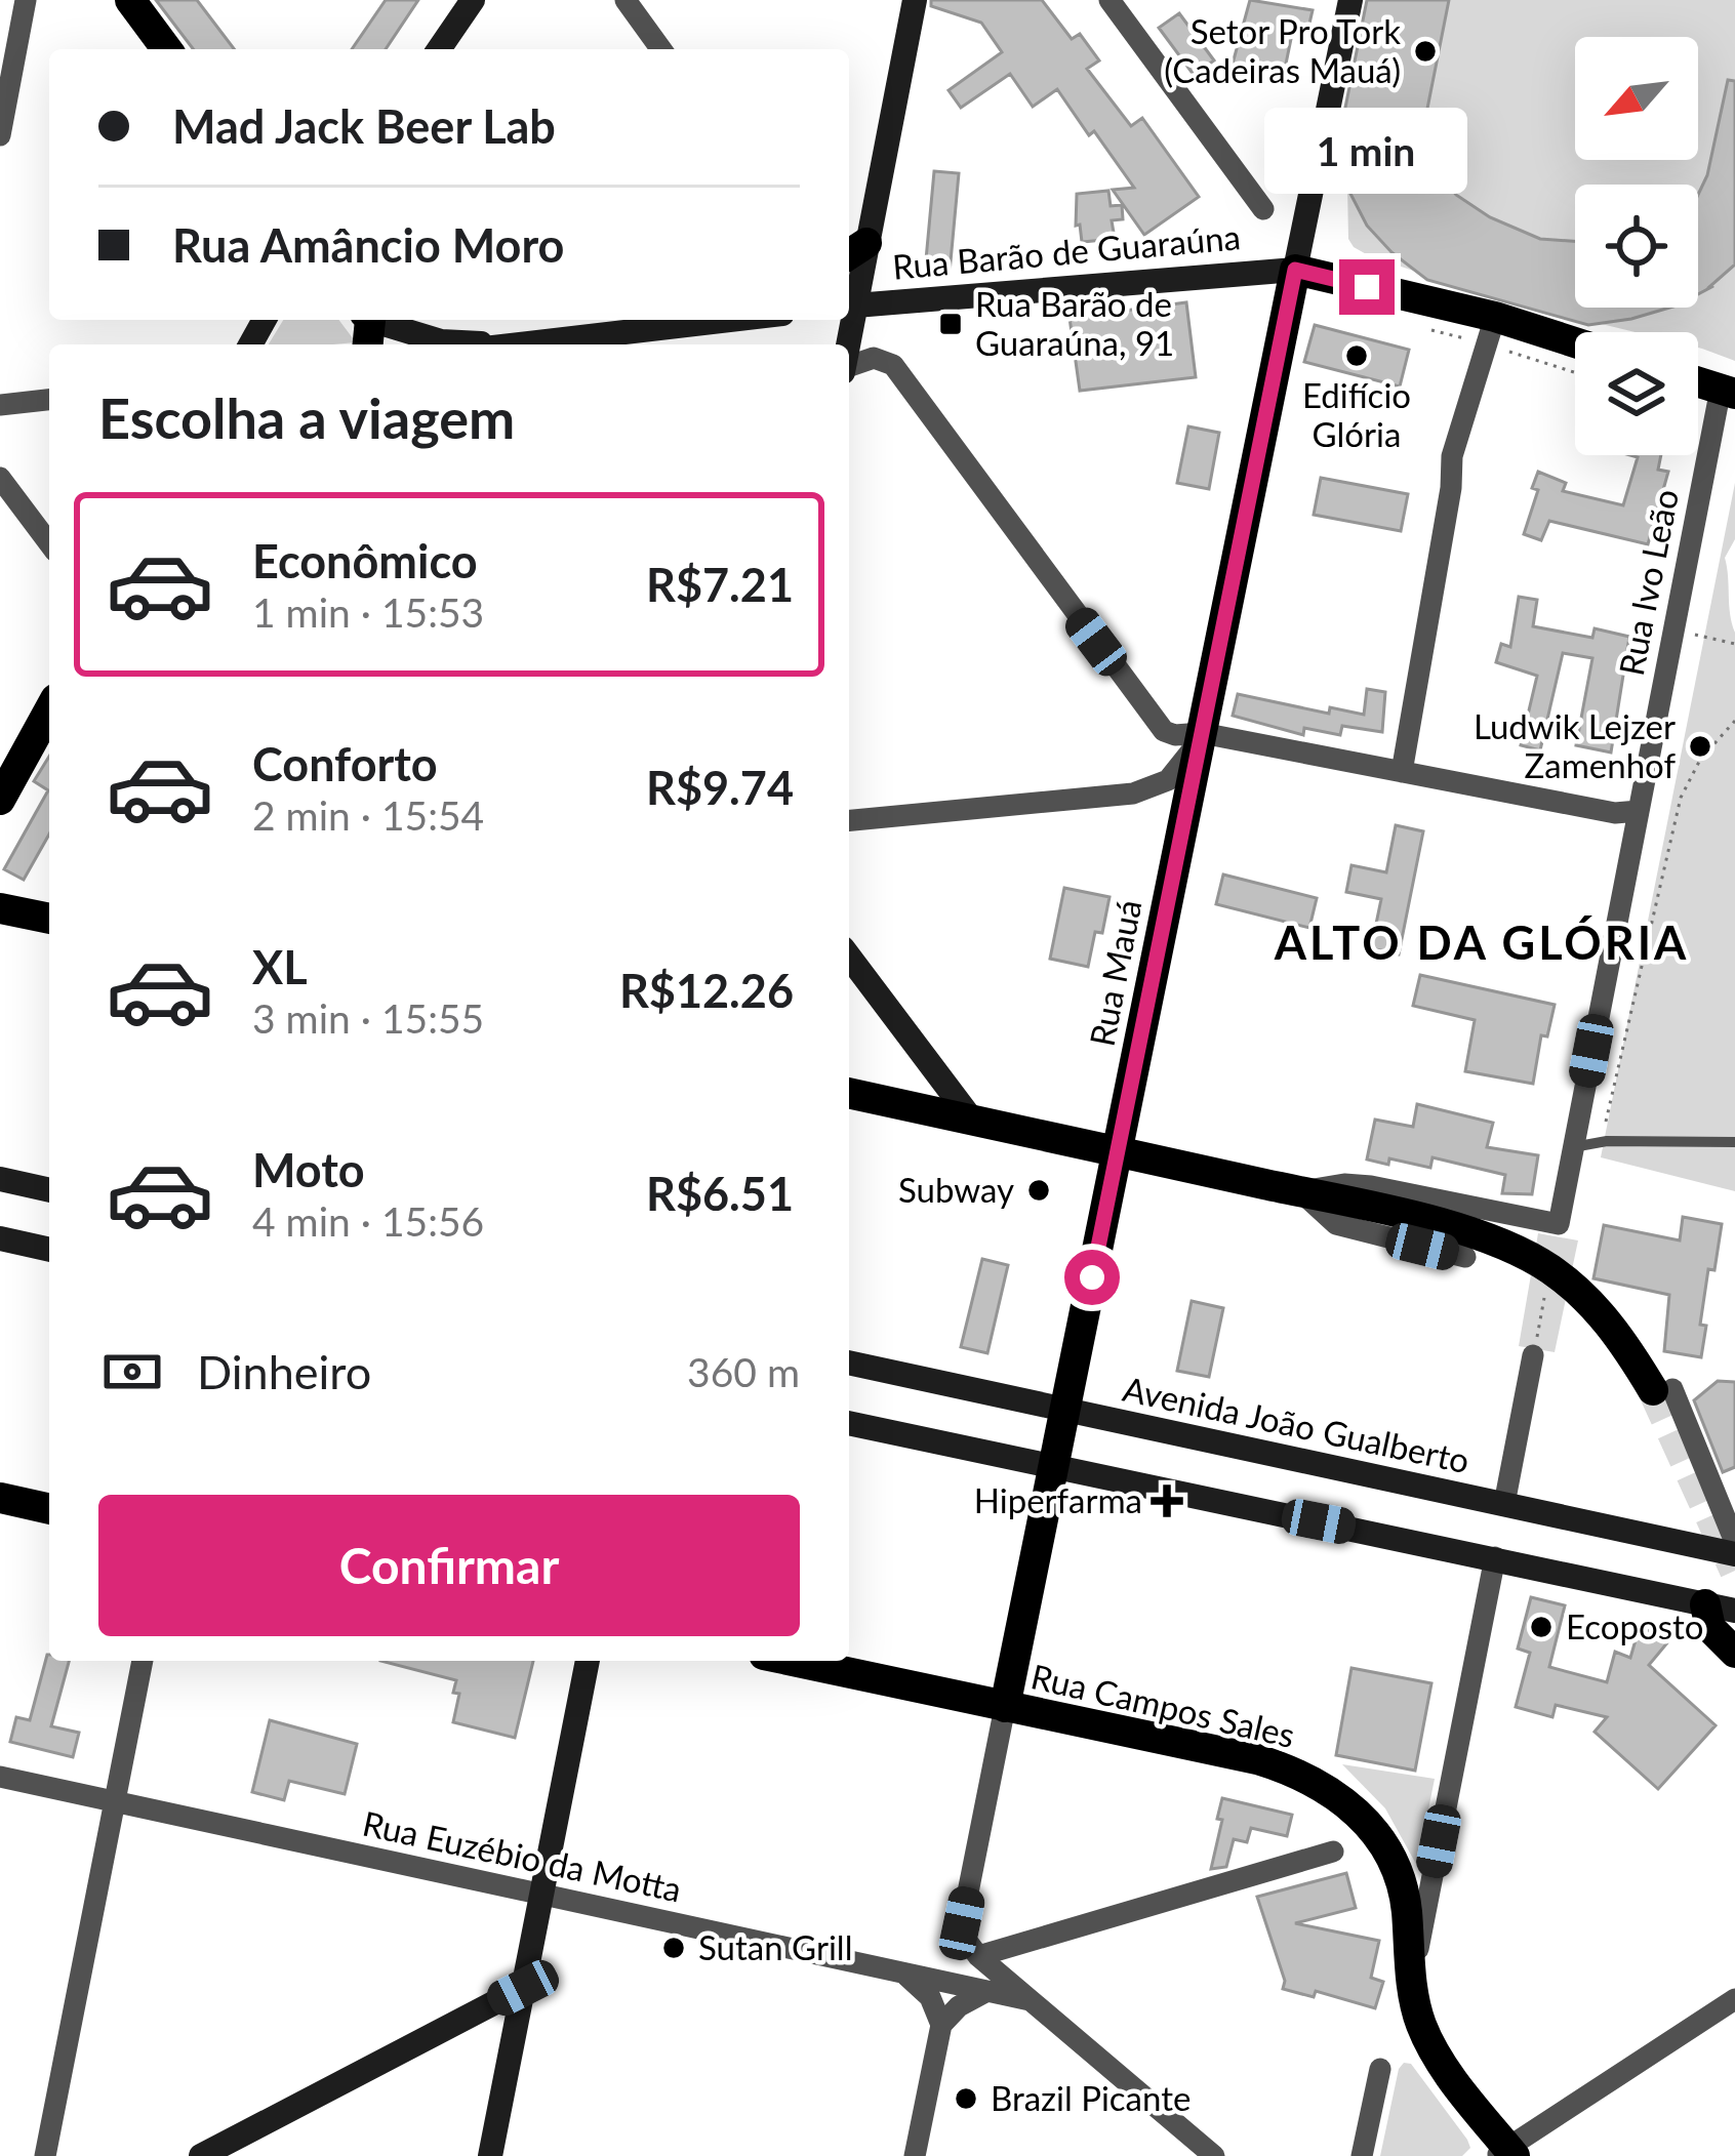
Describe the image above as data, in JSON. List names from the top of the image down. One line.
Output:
{"streets":{"main road":["Rua Mauá","Rua Campos Sales"],"street":["Rua Barão de Guaraúna","Rua Ivo Leão","Avenida João Gualberto","Rua Euzébio da Motta"]},"crossings":[["Rua Barão de Guaraúna","Rua Mauá"],["Rua Mauá","Avenida João Gualberto"],["Rua Mauá","Rua Campos Sales"]],"districts":["ALTO DA GLÓRIA"],"places":{"other":["Setor Pro Tork (Cadeiras Mauá)","Edifício Glória","Ludwik Lejzer Zamenhof","Subway","Ecoposto","Sutan Grill","Brazil Picante"],"transit":["Rua Barão de Guaraúna, 91"],"health":["Hiperfarma"]},"north":"bottom left","page":{"banner":["Mad Jack Beer Lab","Rua Amâncio Moro"],"bubble":"1 min","heading":"Escolha a viagem","list":[{"name":"Econômico","note":"1 min · 15:53","value":"R$7.21"},{"name":"Conforto","note":"2 min · 15:54","value":"R$9.74"},{"name":"XL","note":"3 min · 15:55","value":"R$12.26"},{"name":"Moto","note":"4 min · 15:56","value":"R$6.51"}],"pay":["Dinheiro","360 m"],"buttons":"Confirmar"}}
